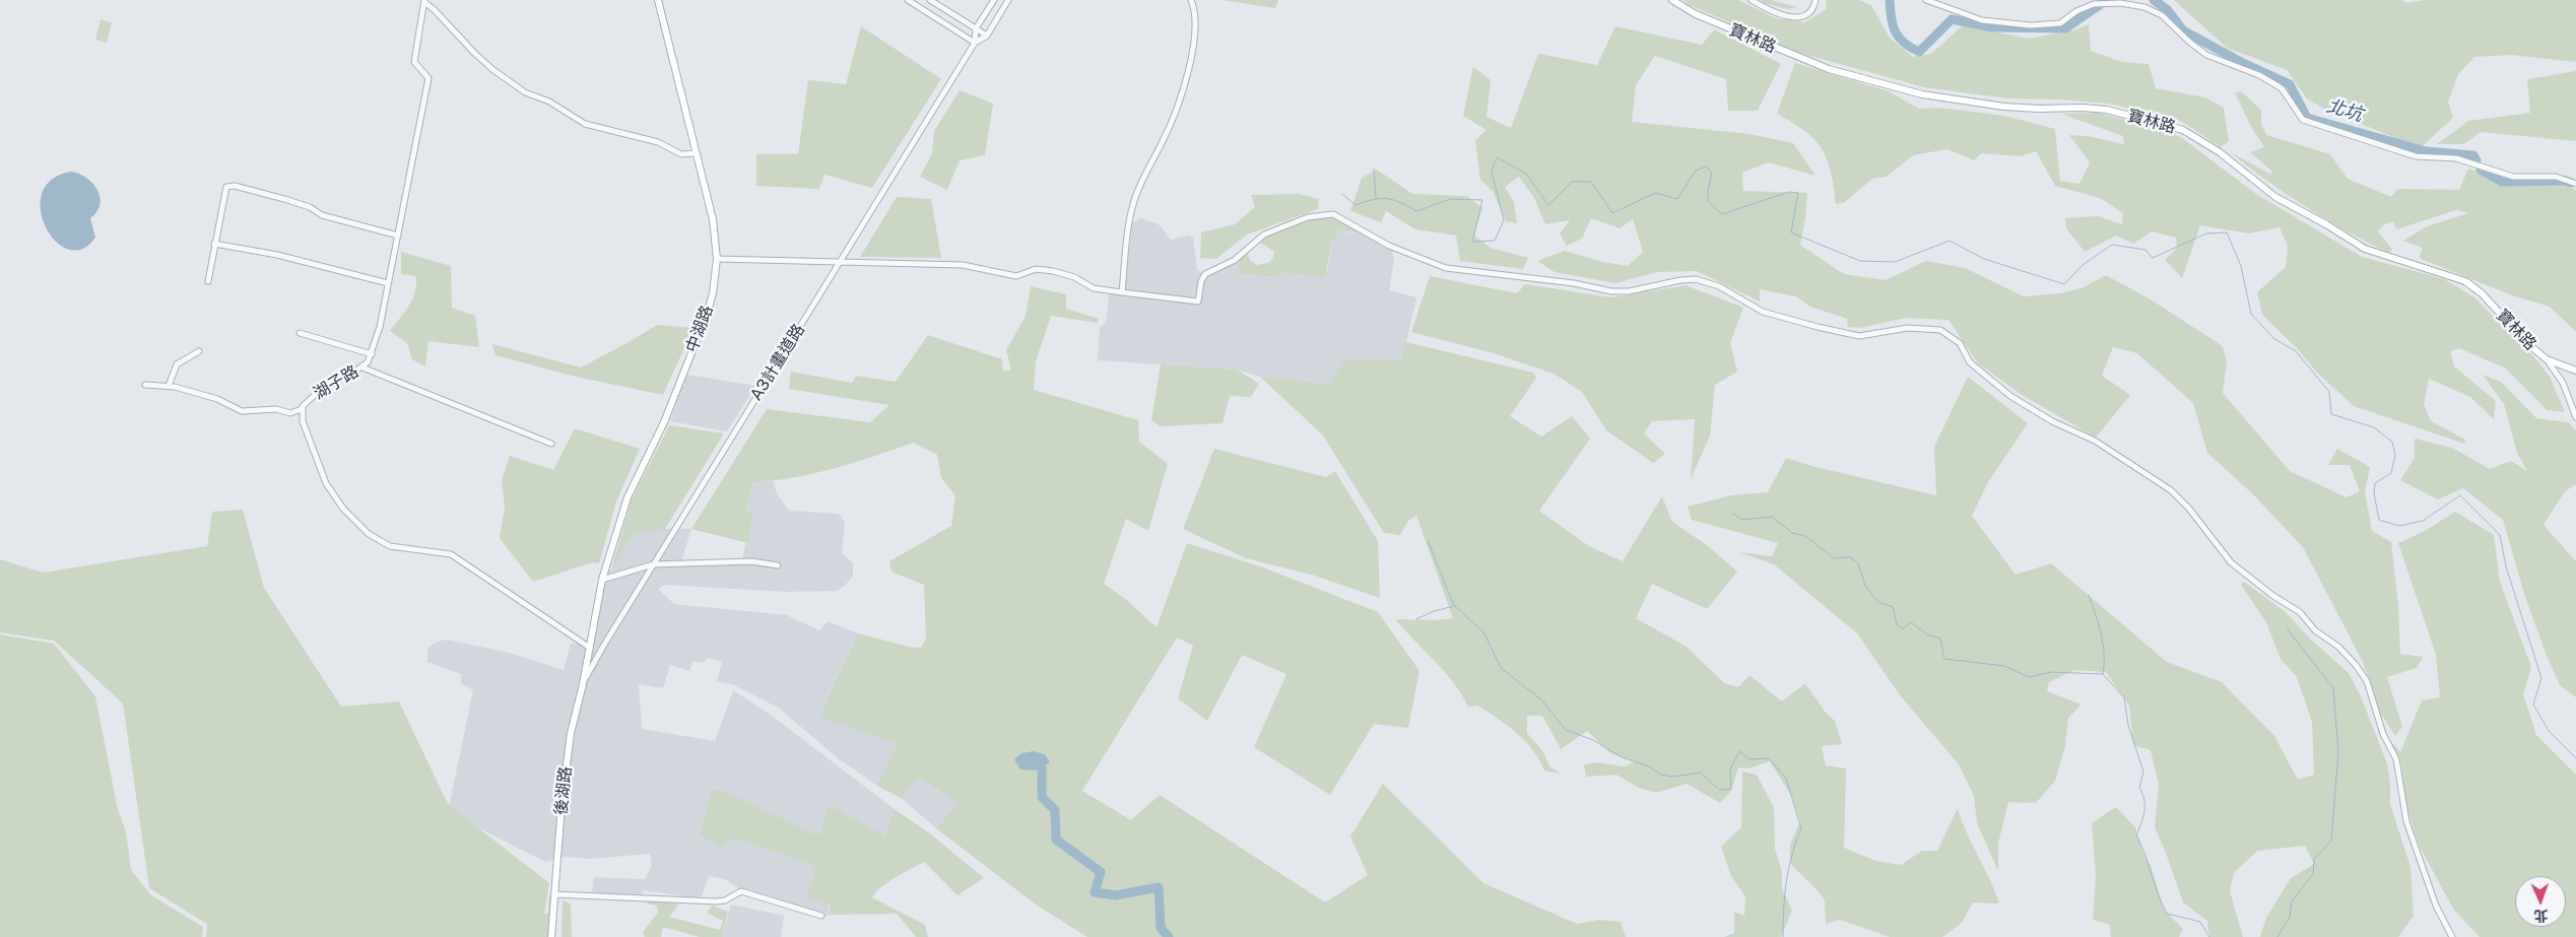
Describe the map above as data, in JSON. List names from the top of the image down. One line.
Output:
{"streets":{"main road":["寶林路","中湖路","後湖路"],"street":["A3計畫道路","湖子路"]},"crossings":[["中湖路","湖子路"],["中湖路","後湖路"],["A3計畫道路","後湖路"],["湖子路","後湖路"]],"water":["北坑"],"north":"bottom"}
